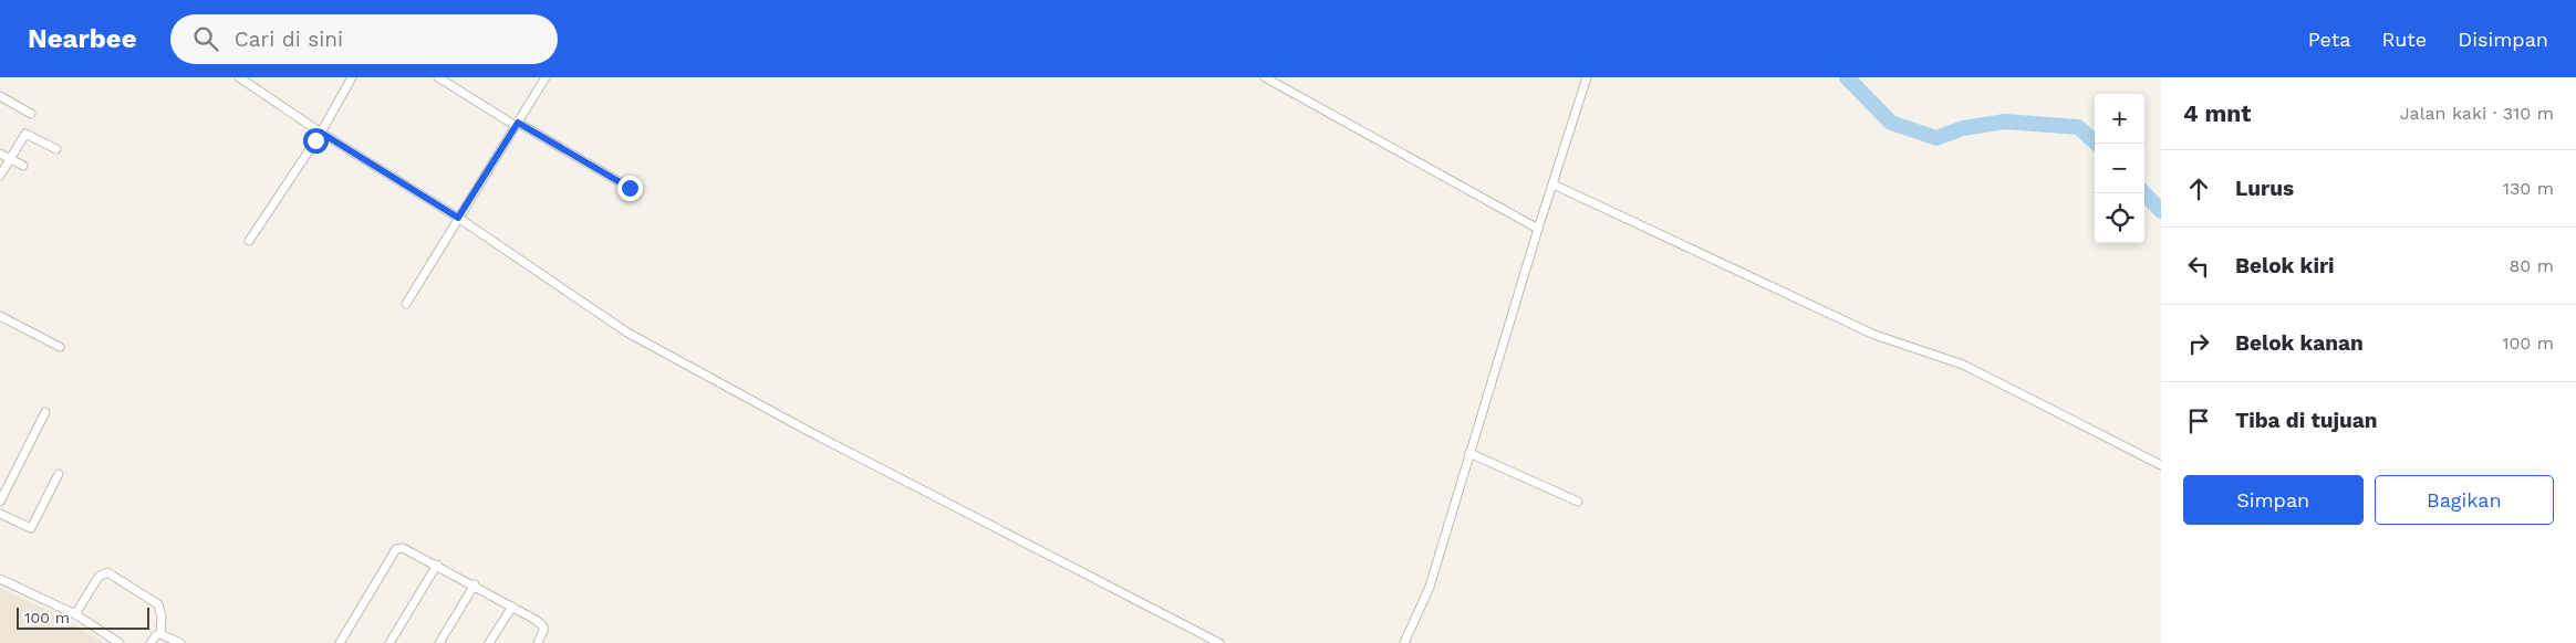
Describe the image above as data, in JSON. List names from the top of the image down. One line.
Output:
{"scale_bar":"100 m","page":{"header":"Nearbee","search":"Cari di sini","nav":["Peta","Rute","Disimpan"],"heading":["4 mnt","Jalan kaki · 310 m"],"map_buttons":["+","−"],"list":[["Lurus","130 m"],["Belok kiri","80 m"],["Belok kanan","100 m"],"Tiba di tujuan"],"buttons":["Simpan","Bagikan"],"scale":"100 m"}}
